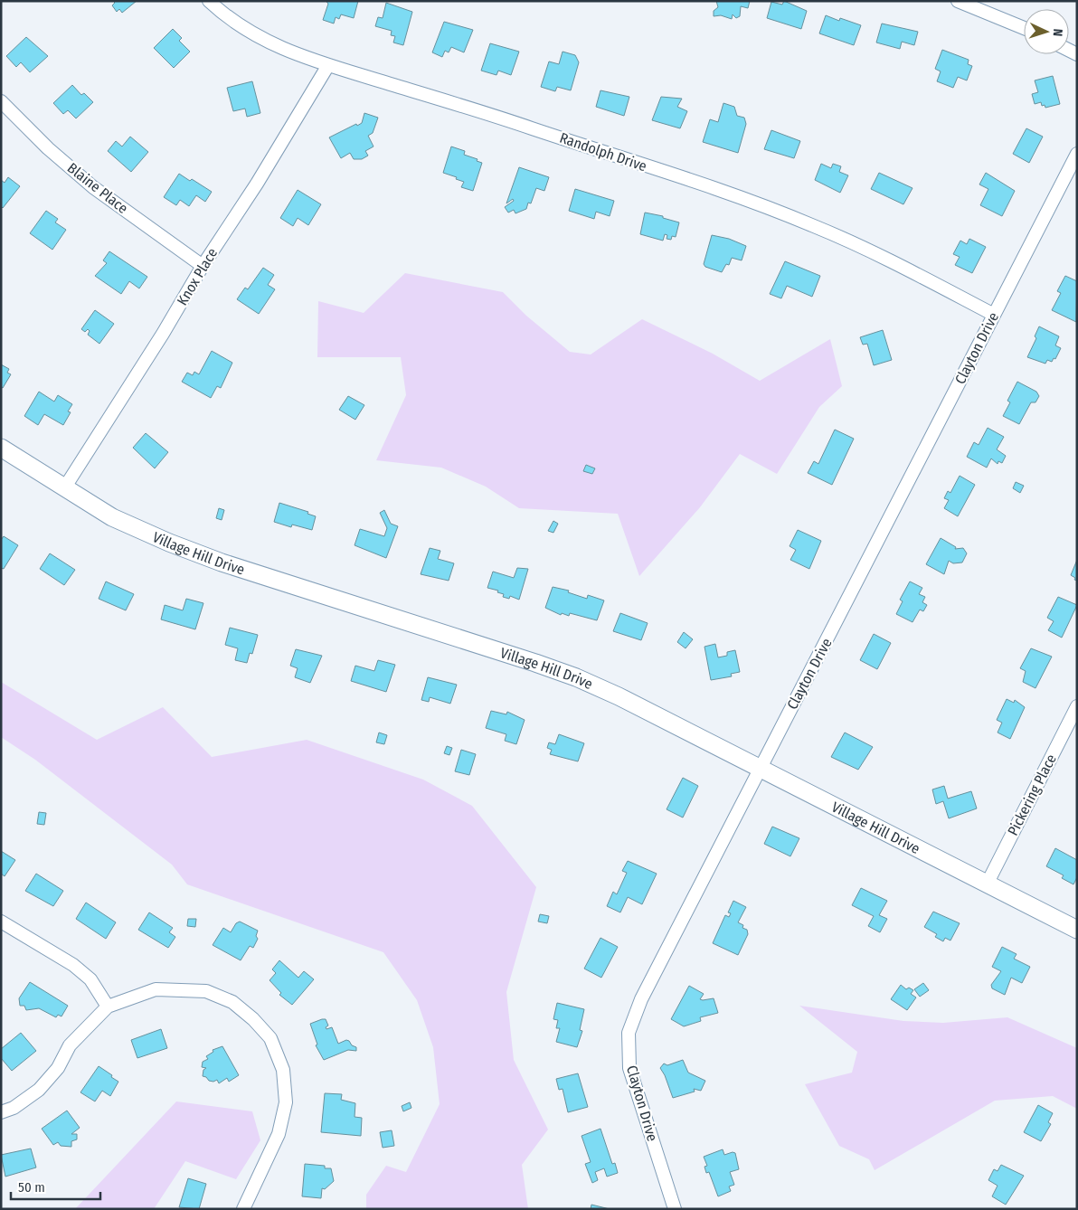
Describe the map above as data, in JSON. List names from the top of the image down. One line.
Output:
{"streets":{"street":["Randolph Drive","Blaine Place","Knox Place","Clayton Drive","Village Hill Drive","Pickering Place"]},"crossings":[["Randolph Drive","Knox Place"],["Randolph Drive","Clayton Drive"],["Blaine Place","Knox Place"],["Knox Place","Village Hill Drive"],["Clayton Drive","Village Hill Drive"],["Village Hill Drive","Pickering Place"]],"scale_bar":"50 m","north":"right"}
